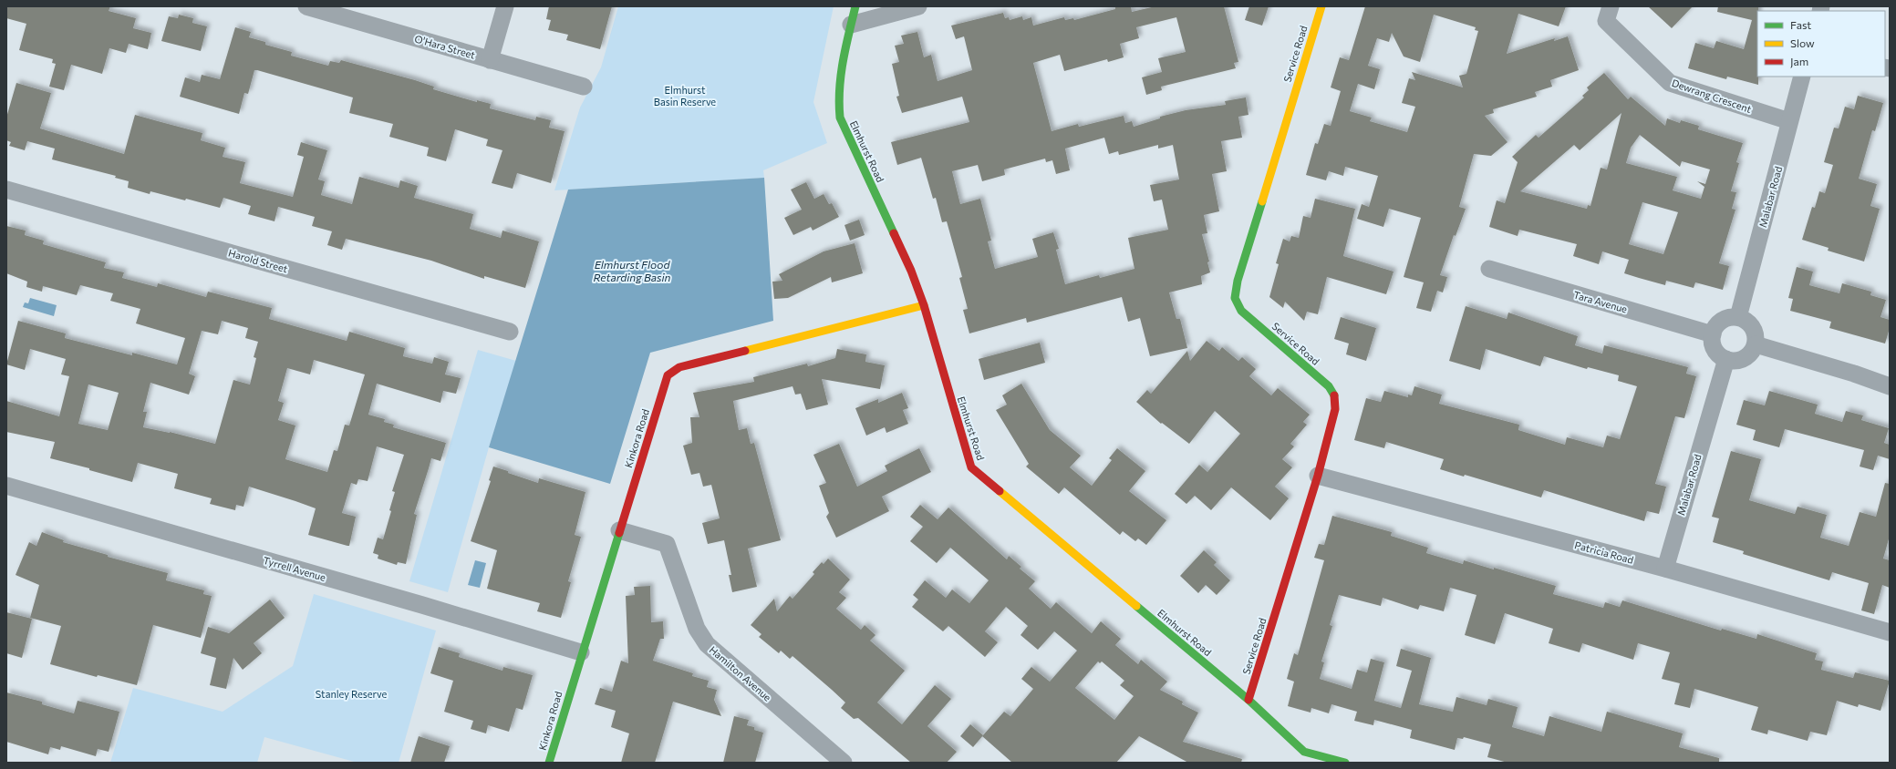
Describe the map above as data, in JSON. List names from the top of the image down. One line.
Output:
{"streets":{"street":["O'Hara Street","Service Road","Dewrang Crescent","Elmhurst Road","Malabar Road","Harold Street","Tara Avenue","Kinkora Road","Patricia Road","Tyrrell Avenue","Hamilton Avenue"]},"crossings":[["Service Road","Elmhurst Road"],["Service Road","Patricia Road"],["Dewrang Crescent","Malabar Road"],["Elmhurst Road","Kinkora Road"],["Malabar Road","Tara Avenue"],["Malabar Road","Patricia Road"],["Kinkora Road","Tyrrell Avenue"],["Kinkora Road","Hamilton Avenue"]],"water":["Elmhurst Flood Retarding Basin"],"parks":["Elmhurst Basin Reserve","Stanley Reserve"],"legend":["Fast","Slow","Jam"]}
